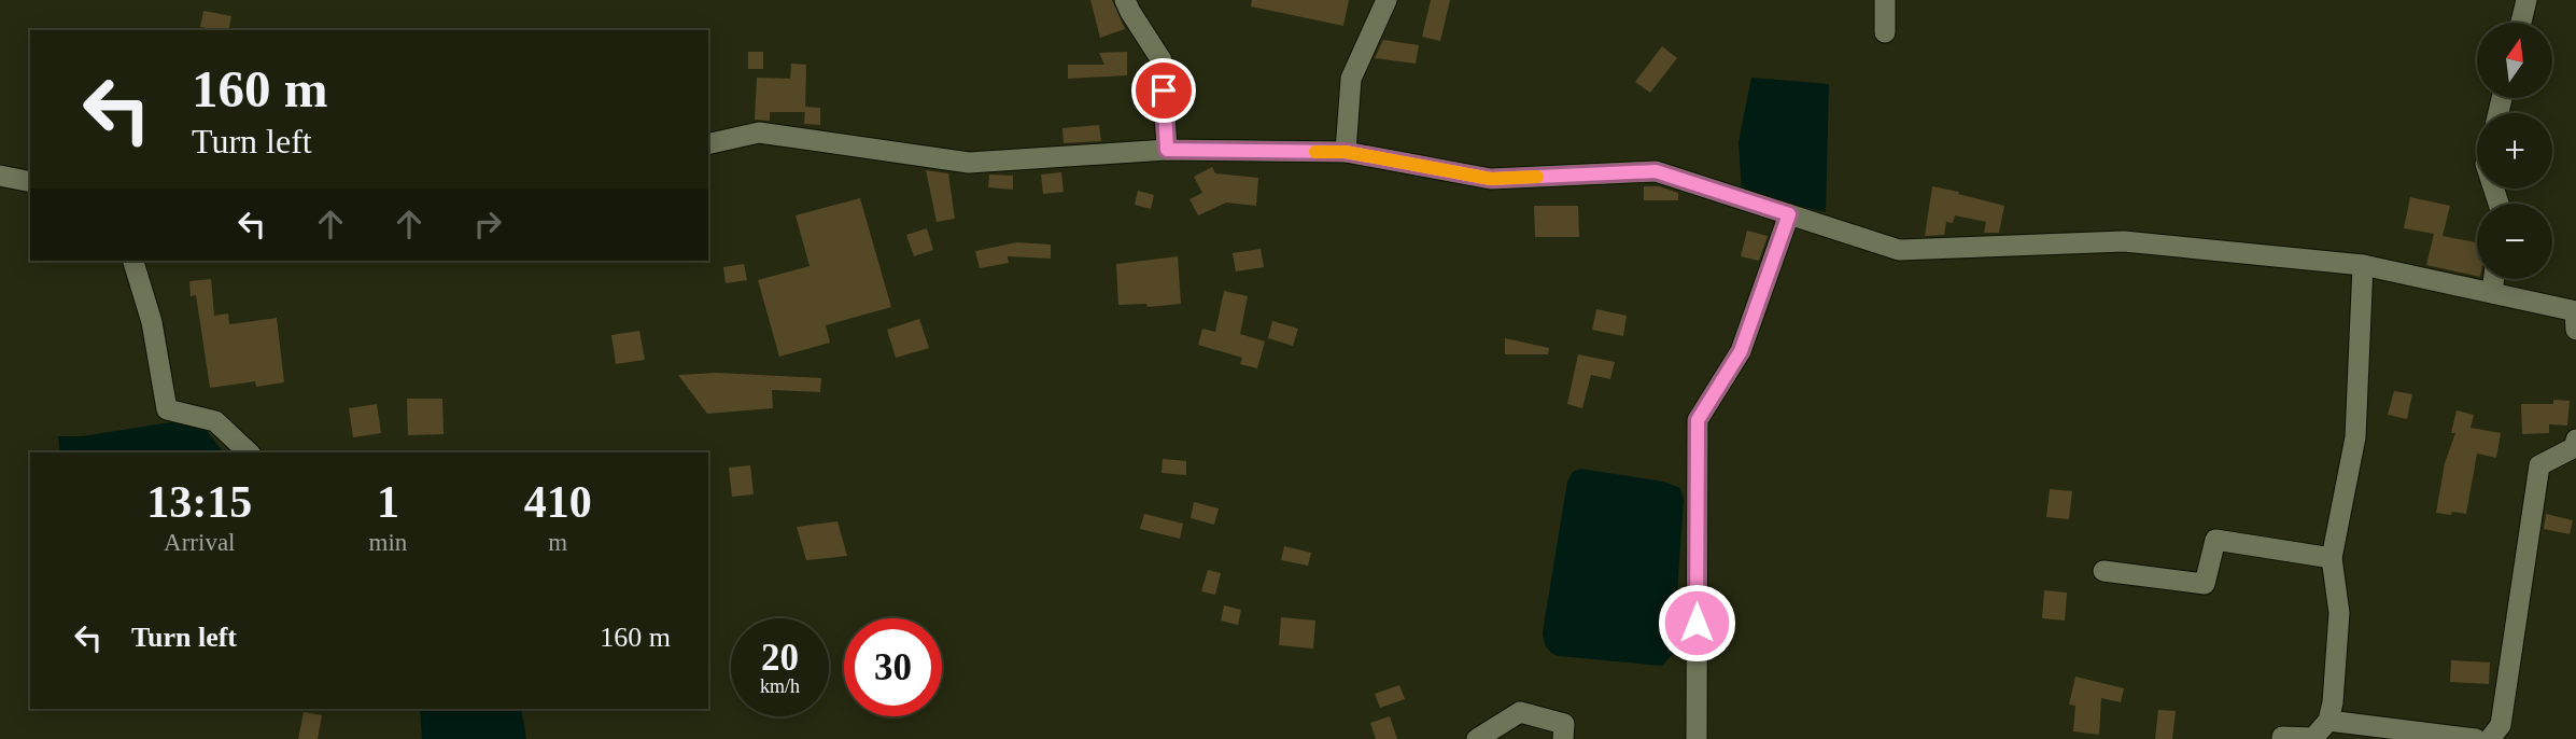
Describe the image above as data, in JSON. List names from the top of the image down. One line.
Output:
{"north":"top","page":{"map_buttons":["+","−"],"turn":["160 m","Turn left"],"eta":["13:15","Arrival","1","min","410","m"],"list":[{"name":"Turn left","value":"160 m"}],"speed":"20 km/h","limit":"30"}}
